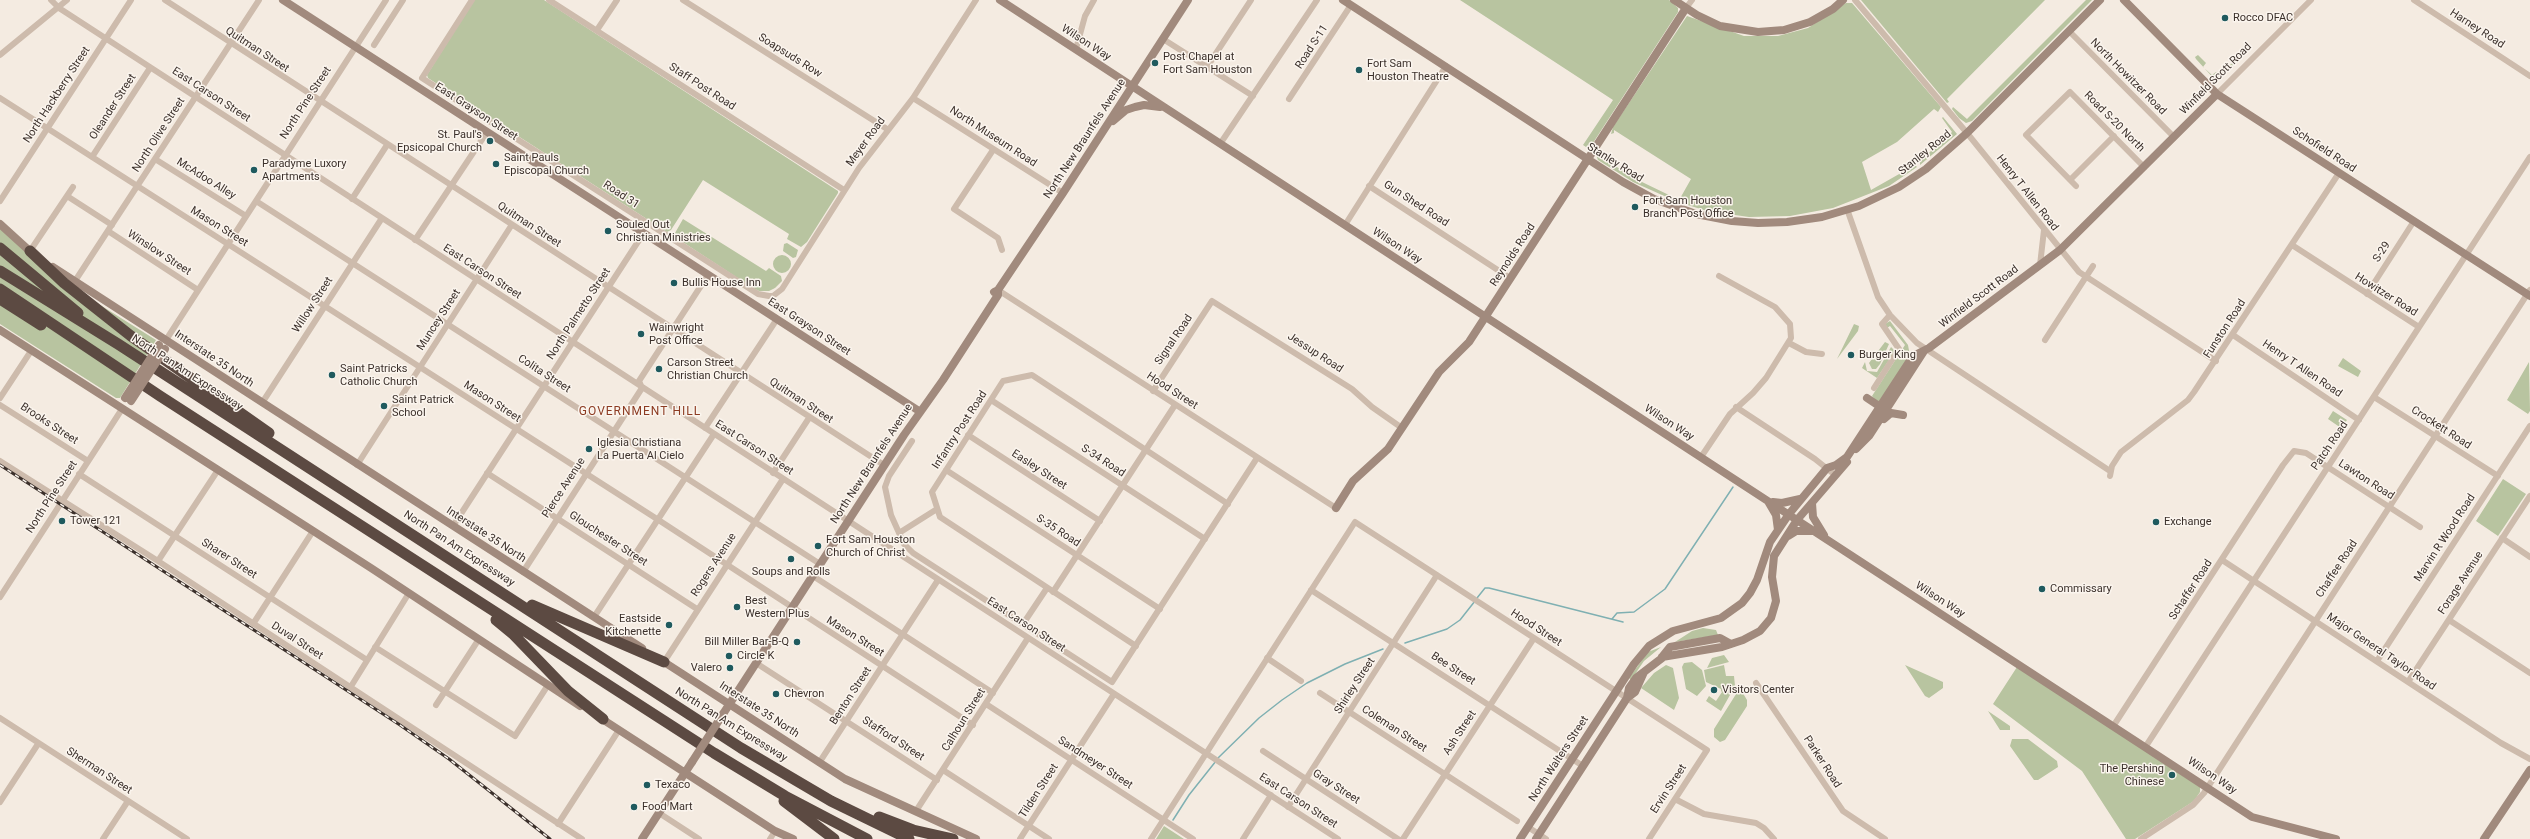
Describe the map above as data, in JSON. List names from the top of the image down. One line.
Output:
{"streets":{"highway":["North Pan Am Expressway"],"street":["Harney Road","Wilson Way","Road S-11","Quitman Street","Soapsuds Row","North Howitzer Road","Winfield Scott Road","Staff Post Road","North Hackberry Street","East Carson Street","North Pine Street","Oleander Street","East Grayson Street","Road S-20 North","North Olive Street","North Museum Road","North New Braunfels Avenue","Meyer Road","Schofield Road","Stanley Road","McAdoo Alley","Henry T Allen Road","Road 31","Gun Shed Road","Mason Street","S-29","Winslow Street","Reynolds Road","Howitzer Road","Willow Street","North Palmetto Street","Muncey Street","Funston Road","Signal Road","Jessup Road","Interstate 35 North","Colita Street","Hood Street","Brooks Street","Crockett Road","Infantry Post Road","Patch Road","S-34 Road","Easley Street","Lawton Road","Pierce Avenue","S-35 Road","Marvin R Wood Road","Glouchester Street","Sharer Street","Rogers Avenue","Chaffee Road","Forage Avenue","Schaffer Road","Duval Street","Major General Taylor Road","Bee Street","Shirley Street","Benton Street","Calhoun Street","Coleman Street","Ash Street","Stafford Street","North Walters Street","Parker Road","Sandmeyer Street","Sherman Street","Gray Street","Ervin Street","Tilden Street"]},"crossings":[["Wilson Way","Winfield Scott Road"],["Wilson Way","North New Braunfels Avenue"],["Wilson Way","Reynolds Road"],["Wilson Way","Patch Road"],["Wilson Way","Chaffee Road"],["Wilson Way","Schaffer Road"],["Road S-11","Stanley Road"],["Quitman Street","North Pine Street"],["Quitman Street","North Olive Street"],["Quitman Street","North New Braunfels Avenue"],["Quitman Street","North Palmetto Street"],["Quitman Street","Muncey Street"],["Quitman Street","Pierce Avenue"],["Soapsuds Row","Meyer Road"],["North Howitzer Road","Winfield Scott Road"],["North Howitzer Road","Stanley Road"],["Winfield Scott Road","Road S-20 North"],["Winfield Scott Road","Schofield Road"],["Winfield Scott Road","Henry T Allen Road"],["Winfield Scott Road","Funston Road"],["Winfield Scott Road","Hood Street"],["Staff Post Road","Meyer Road"],["North Hackberry Street","East Carson Street"],["North Hackberry Street","Mason Street"],["East Carson Street","North Pine Street"],["East Carson Street","Oleander Street"],["East Carson Street","North Olive Street"],["East Carson Street","North New Braunfels Avenue"],["East Carson Street","Willow Street"],["East Carson Street","North Palmetto Street"],["East Carson Street","Muncey Street"],["East Carson Street","Pierce Avenue"],["East Carson Street","Rogers Avenue"],["East Carson Street","Shirley Street"],["East Carson Street","Benton Street"],["East Carson Street","Calhoun Street"],["East Carson Street","Tilden Street"],["North Pine Street","East Grayson Street"],["North Pine Street","McAdoo Alley"],["North Pine Street","Mason Street"],["North Pine Street","Winslow Street"],["North Pine Street","Interstate 35 North"],["North Pine Street","Colita Street"],["North Pine Street","Brooks Street"],["North Pine Street","Sharer Street"],["North Pine Street","Duval Street"],["Oleander Street","Mason Street"],["East Grayson Street","North New Braunfels Avenue"],["East Grayson Street","North Palmetto Street"],["East Grayson Street","Pierce Avenue"],["North Olive Street","McAdoo Alley"],["North Olive Street","Mason Street"],["North Olive Street","Winslow Street"],["North Olive Street","Interstate 35 North"],["North Museum Road","North New Braunfels Avenue"],["North Museum Road","Meyer Road"],["North New Braunfels Avenue","Mason Street"],["North New Braunfels Avenue","Interstate 35 North"],["North New Braunfels Avenue","Colita Street"],["North New Braunfels Avenue","Hood Street"],["North New Braunfels Avenue","Stafford Street"],["Meyer Road","Road 31"],["Schofield Road","S-29"],["Schofield Road","Funston Road"],["Schofield Road","Patch Road"],["Schofield Road","Chaffee Road"],["Stanley Road","Henry T Allen Road"],["Stanley Road","Gun Shed Road"],["Stanley Road","Reynolds Road"],["Henry T Allen Road","Funston Road"],["Henry T Allen Road","Patch Road"],["Gun Shed Road","Reynolds Road"],["Mason Street","Willow Street"],["Mason Street","North Palmetto Street"],["Mason Street","Muncey Street"],["Mason Street","Pierce Avenue"],["Mason Street","Rogers Avenue"],["Mason Street","Benton Street"],["Mason Street","Calhoun Street"],["S-29","Howitzer Road"],["Reynolds Road","Jessup Road"],["Reynolds Road","Hood Street"],["Howitzer Road","Funston Road"],["Howitzer Road","Patch Road"],["Willow Street","Interstate 35 North"],["Willow Street","Colita Street"],["North Palmetto Street","Interstate 35 North"],["North Palmetto Street","Colita Street"],["North Palmetto Street","Glouchester Street"],["Muncey Street","Interstate 35 North"],["Muncey Street","Colita Street"],["Signal Road","Jessup Road"],["Signal Road","Hood Street"],["Interstate 35 North","Pierce Avenue"],["Interstate 35 North","Rogers Avenue"],["Interstate 35 North","Benton Street"],["Interstate 35 North","Calhoun Street"],["Colita Street","Pierce Avenue"],["Colita Street","Rogers Avenue"],["Hood Street","Bee Street"],["Hood Street","Shirley Street"],["Hood Street","Ash Street"],["Hood Street","North Walters Street"],["Hood Street","Ervin Street"],["Crockett Road","Patch Road"],["Crockett Road","Marvin R Wood Road"],["Crockett Road","Chaffee Road"],["Infantry Post Road","S-34 Road"],["Infantry Post Road","Easley Street"],["Infantry Post Road","S-35 Road"],["Patch Road","Lawton Road"],["Patch Road","Major General Taylor Road"],["Lawton Road","Chaffee Road"],["Lawton Road","Schaffer Road"],["Pierce Avenue","Glouchester Street"],["Marvin R Wood Road","Major General Taylor Road"],["Glouchester Street","Rogers Avenue"],["Chaffee Road","Major General Taylor Road"],["Forage Avenue","Major General Taylor Road"],["Schaffer Road","Major General Taylor Road"],["Bee Street","Shirley Street"],["Bee Street","Ash Street"],["Bee Street","North Walters Street"],["Shirley Street","Coleman Street"],["Shirley Street","Gray Street"],["Benton Street","Stafford Street"],["Calhoun Street","Stafford Street"],["Calhoun Street","Sandmeyer Street"],["Coleman Street","Ash Street"],["Sandmeyer Street","Tilden Street"]],"districts":["GOVERNMENT HILL"],"places":["Rocco DFAC","Post Chapel at Fort Sam Houston","Fort Sam Houston Theatre","St. Paul's Epsicopal Church","Saint Pauls Episcopal Church","Paradyme Luxory Apartments","Fort Sam Houston Branch Post Office","Souled Out Christian Ministries","Bullis House Inn","Wainwright Post Office","Burger King","Carson Street Christian Church","Saint Patricks Catholic Church","Saint Patrick School","Iglesia Christiana La Puerta Al Cielo","Tower 121","Exchange","Fort Sam Houston Church of Christ","Soups and Rolls","Commissary","Best Western Plus","Eastside Kitchenette","Bill Miller Bar-B-Q","Circle K","Valero","Visitors Center","Chevron","The Pershing Chinese","Texaco","Food Mart"]}
